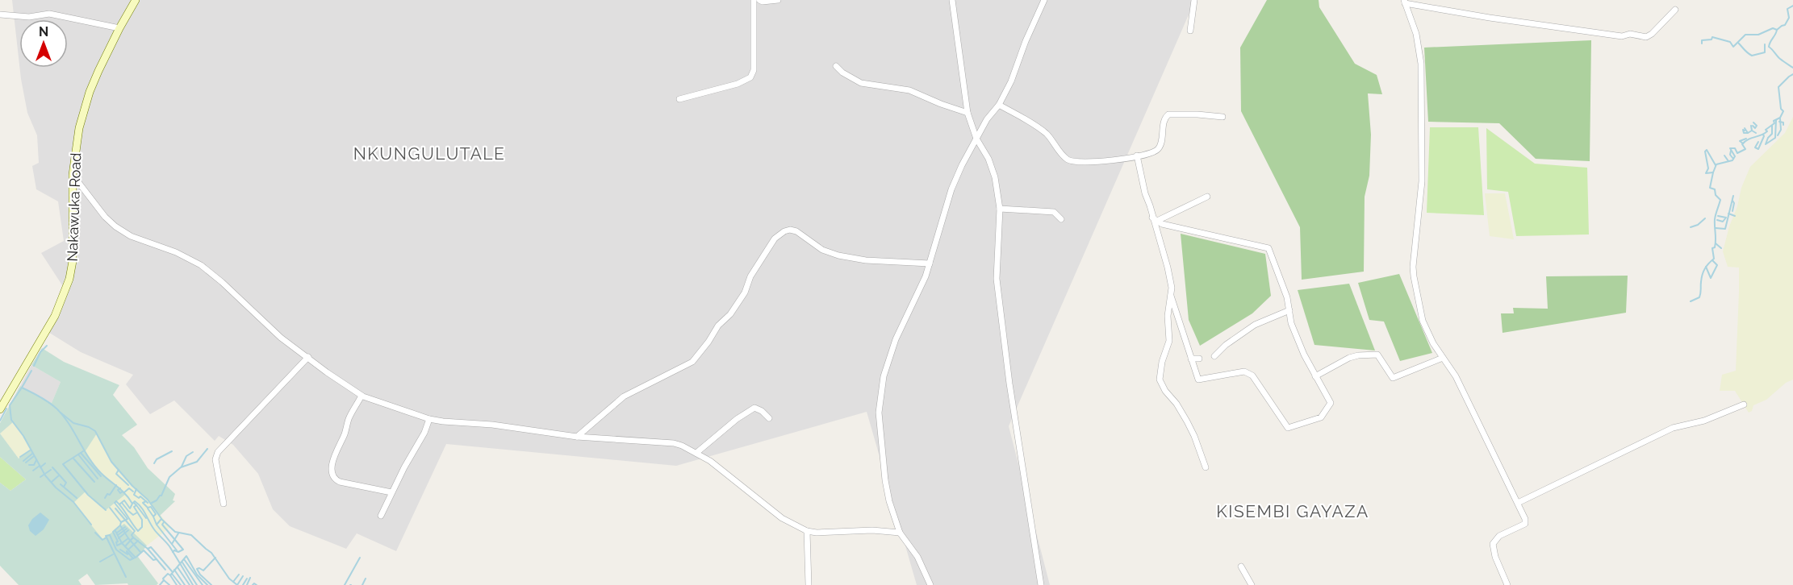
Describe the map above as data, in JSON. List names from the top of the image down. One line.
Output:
{"streets":{"main road":["Nakawuka Road"]},"districts":["NKUNGULUTALE","KISEMBI GAYAZA"],"north":"top"}
